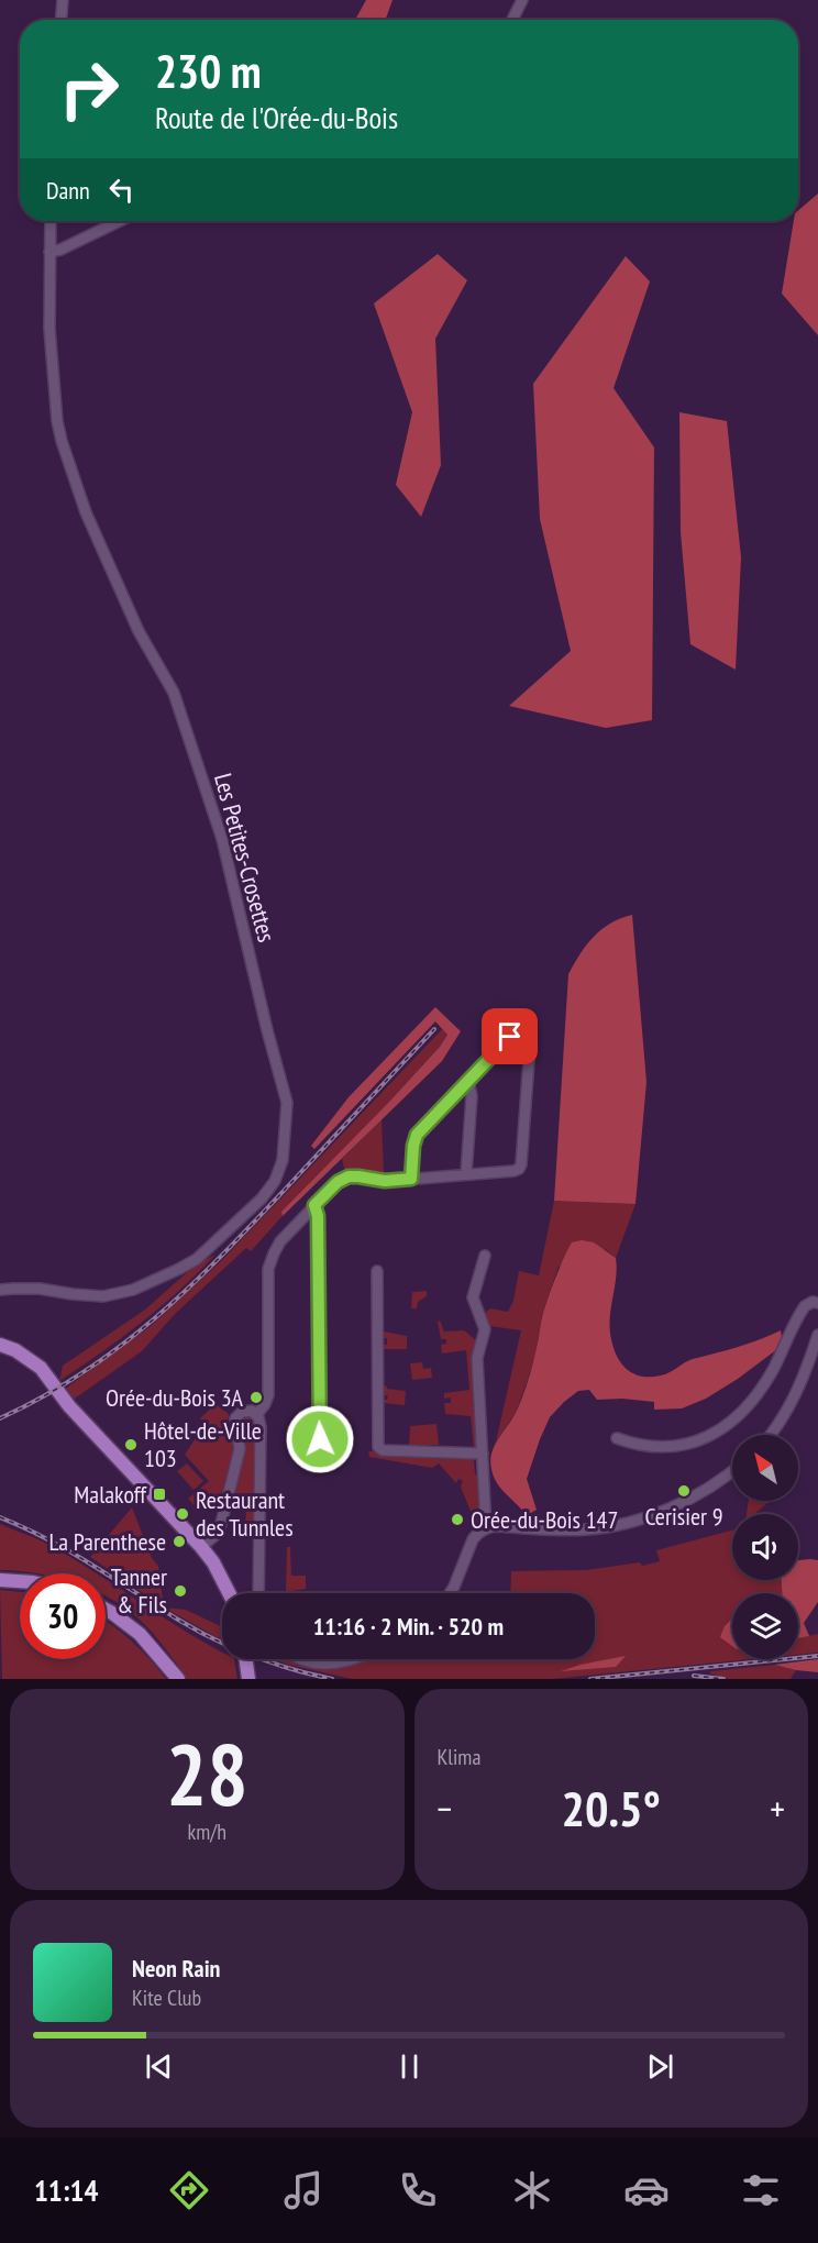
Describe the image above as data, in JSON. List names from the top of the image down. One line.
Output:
{"streets":{"street":["Les Petites-Crosettes"]},"places":{"other":["Orée-du-Bois 3A","Hôtel-de-Ville 103","Cerisier 9","Restaurant des Tunnles","Orée-du-Bois 147","La Parenthese","Tanner & Fils"],"transit":["Malakoff"]},"north":"top left","page":{"turn":["230 m","Route de l'Orée-du-Bois"],"then":"Dann","limit":"30","trip":"11:16 · 2 Min. · 520 m","tile":[["28","km/h"],"Klima"],"heat":["−","20.5°","+"],"song":["Neon Rain","Kite Club"],"tabs":"11:14"}}
